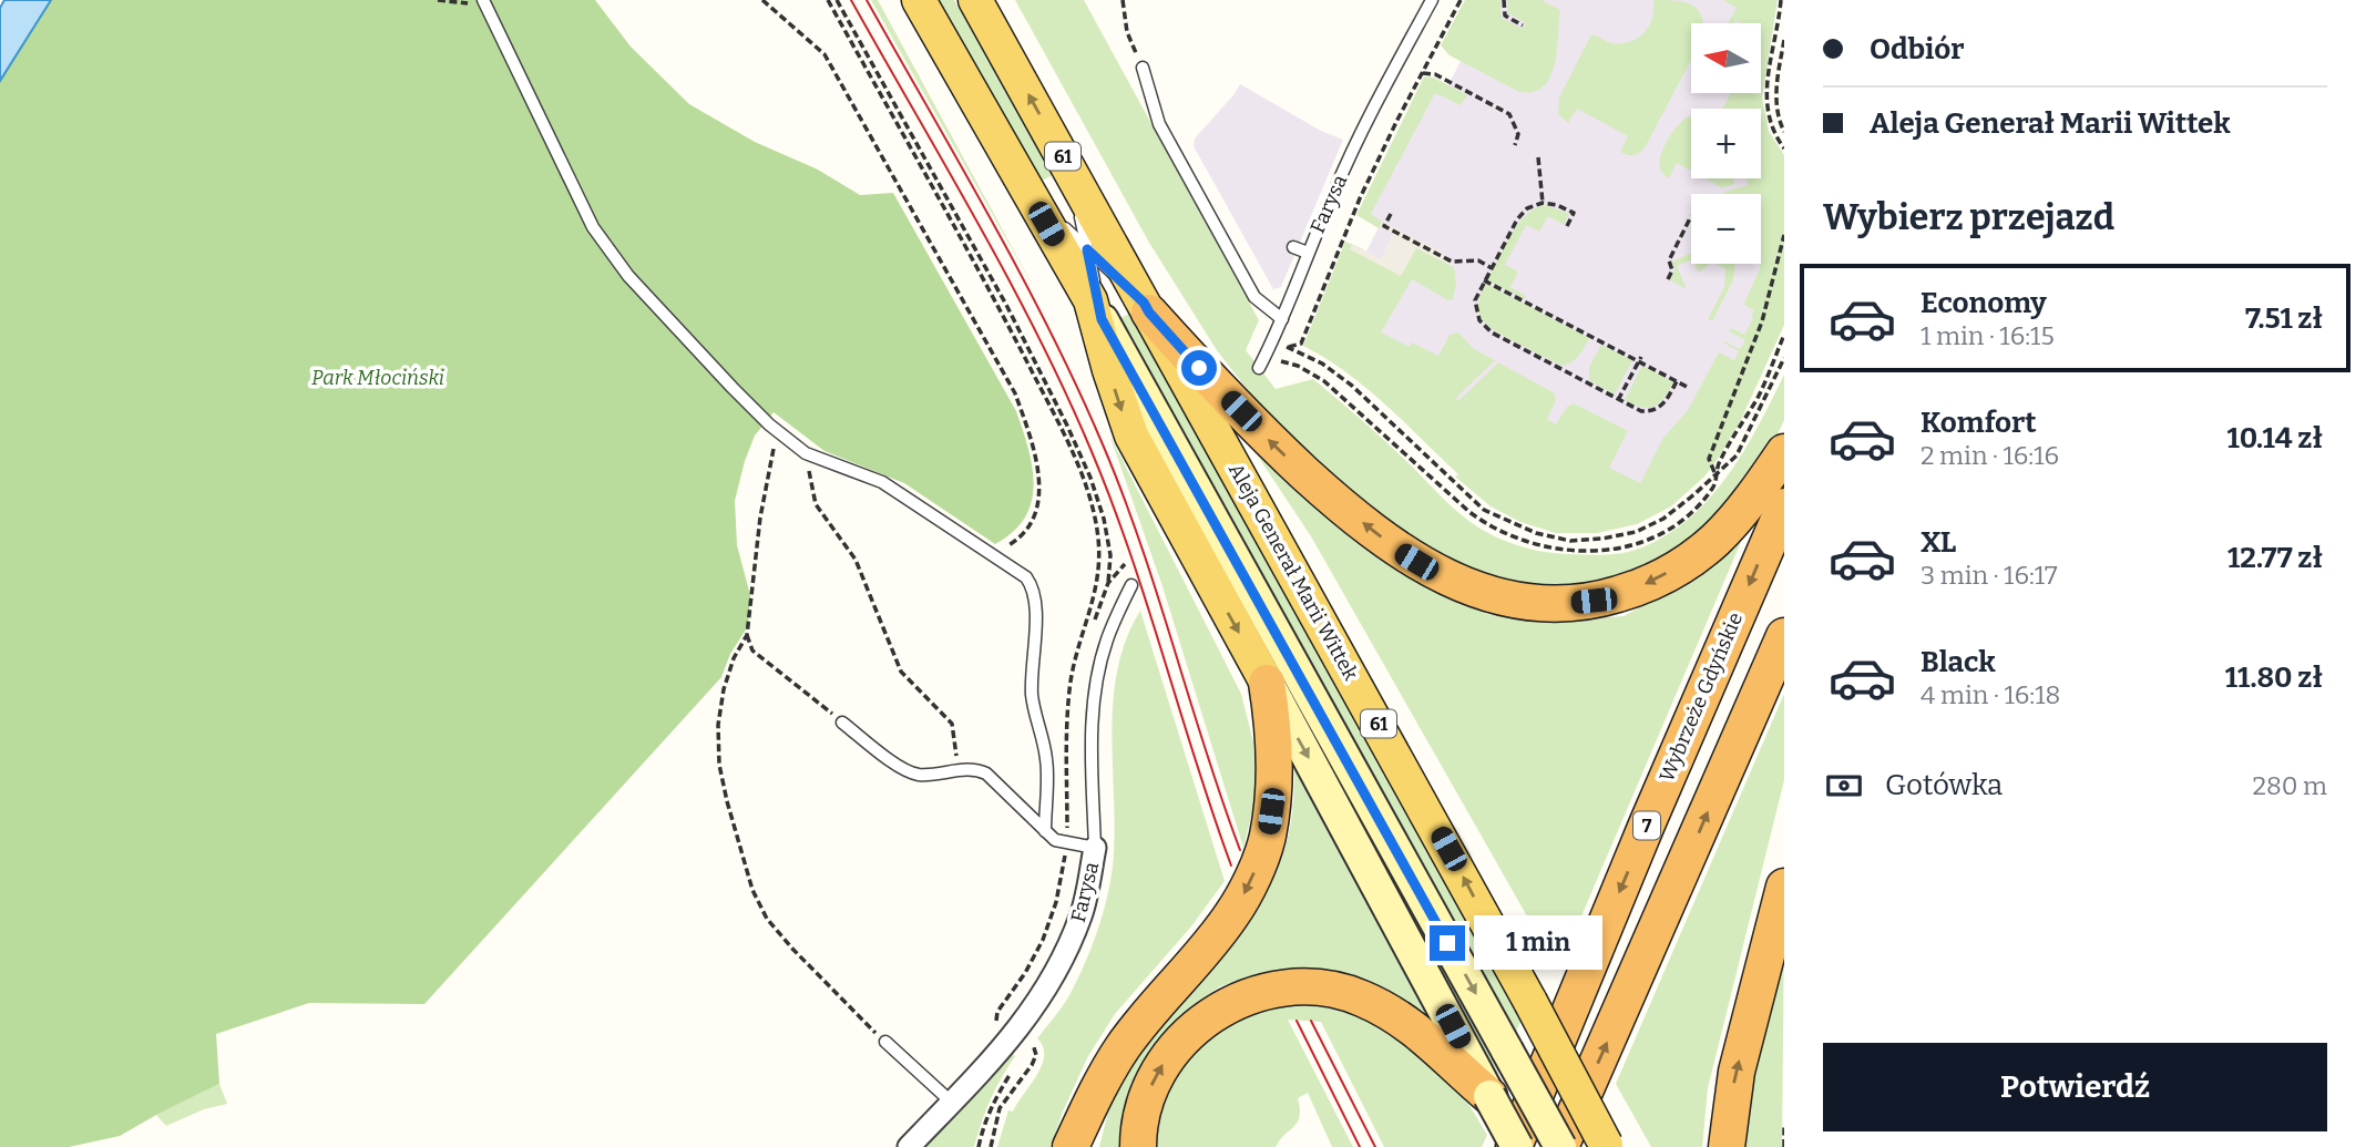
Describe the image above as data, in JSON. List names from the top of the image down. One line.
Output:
{"streets":{"highway":["Wybrzeże Gdyńskie","7"],"main road":["61","Aleja Generał Marii Wittek"],"street":["Farysa"]},"crossings":[["61","Wybrzeże Gdyńskie"]],"parks":["Park Młociński"],"north":"left","page":{"banner":["Odbiór","Aleja Generał Marii Wittek"],"map_buttons":["+","−"],"heading":"Wybierz przejazd","list":[{"name":"Economy","note":"1 min · 16:15","value":"7.51 zł"},{"name":"Komfort","note":"2 min · 16:16","value":"10.14 zł"},{"name":"XL","note":"3 min · 16:17","value":"12.77 zł"},{"name":"Black","note":"4 min · 16:18","value":"11.80 zł"}],"pay":["Gotówka","280 m"],"bubble":"1 min","buttons":"Potwierdź"}}
